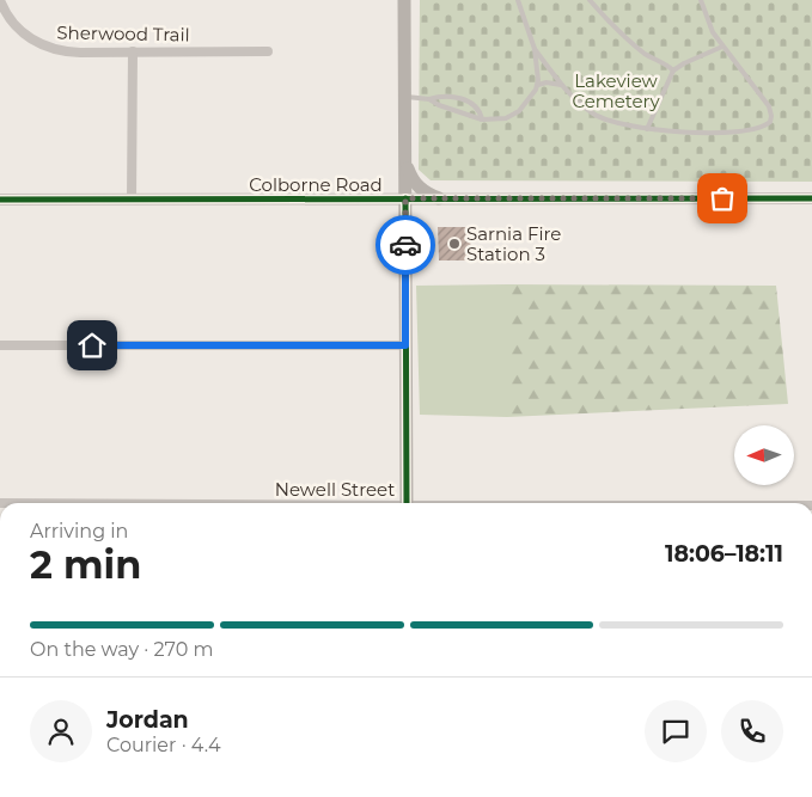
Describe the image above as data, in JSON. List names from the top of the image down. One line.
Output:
{"streets":{"street":["Sherwood Trail","Colborne Road"],"cycle path":["Newell Street"]},"parks":["Lakeview Cemetery"],"places":["Sarnia Fire Station 3"],"north":"left","page":{"heading":["2 min","Arriving in","18:06–18:11"],"panel":["Jordan","Courier · 4.4"],"bar":"On the way · 270 m"}}
